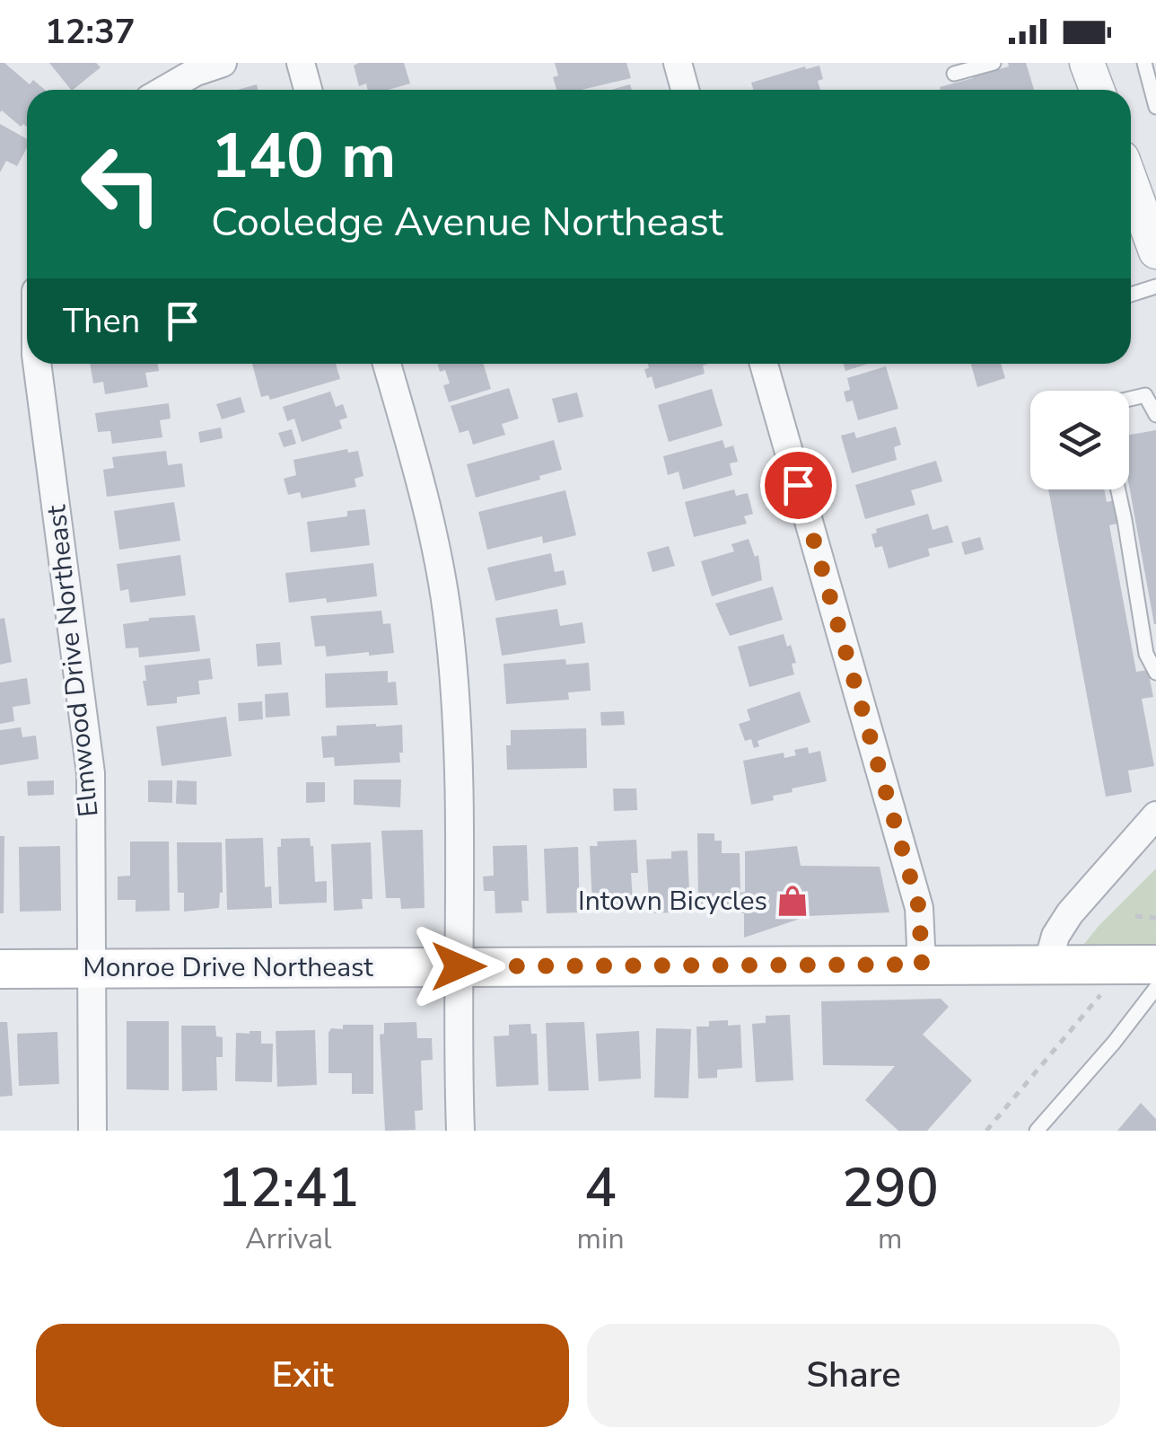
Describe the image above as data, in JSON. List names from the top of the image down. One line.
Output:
{"streets":{"main road":["Monroe Drive Northeast"],"street":["Elmwood Drive Northeast"]},"crossings":[["Elmwood Drive Northeast","Monroe Drive Northeast"]],"places":{"shop":["Intown Bicycles"]},"page":{"status":"12:37","turn":["140 m","Cooledge Avenue Northeast"],"then":"Then","eta":["12:41","Arrival","4","min","290","m"],"buttons":["Exit","Share"]}}
